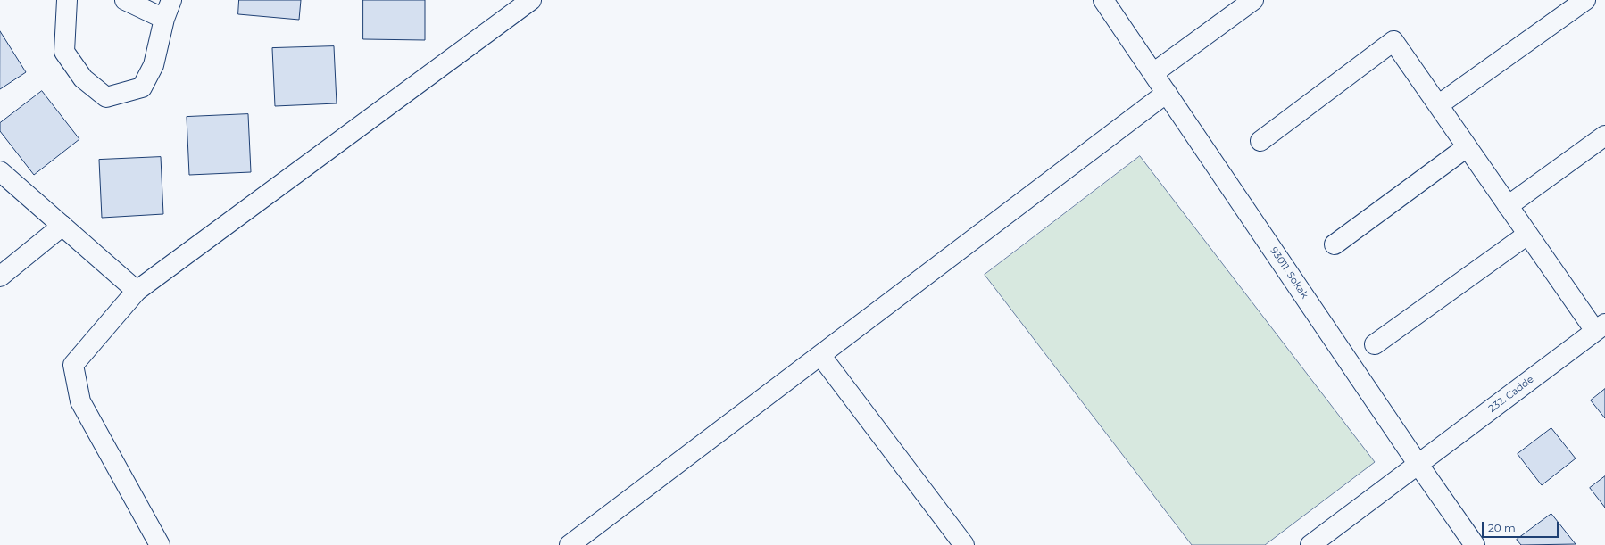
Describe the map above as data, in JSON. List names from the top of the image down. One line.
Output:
{"streets":{"street":["93011. Sokak","232. Cadde"]},"crossings":[["93011. Sokak","232. Cadde"]],"scale_bar":"20 m"}
